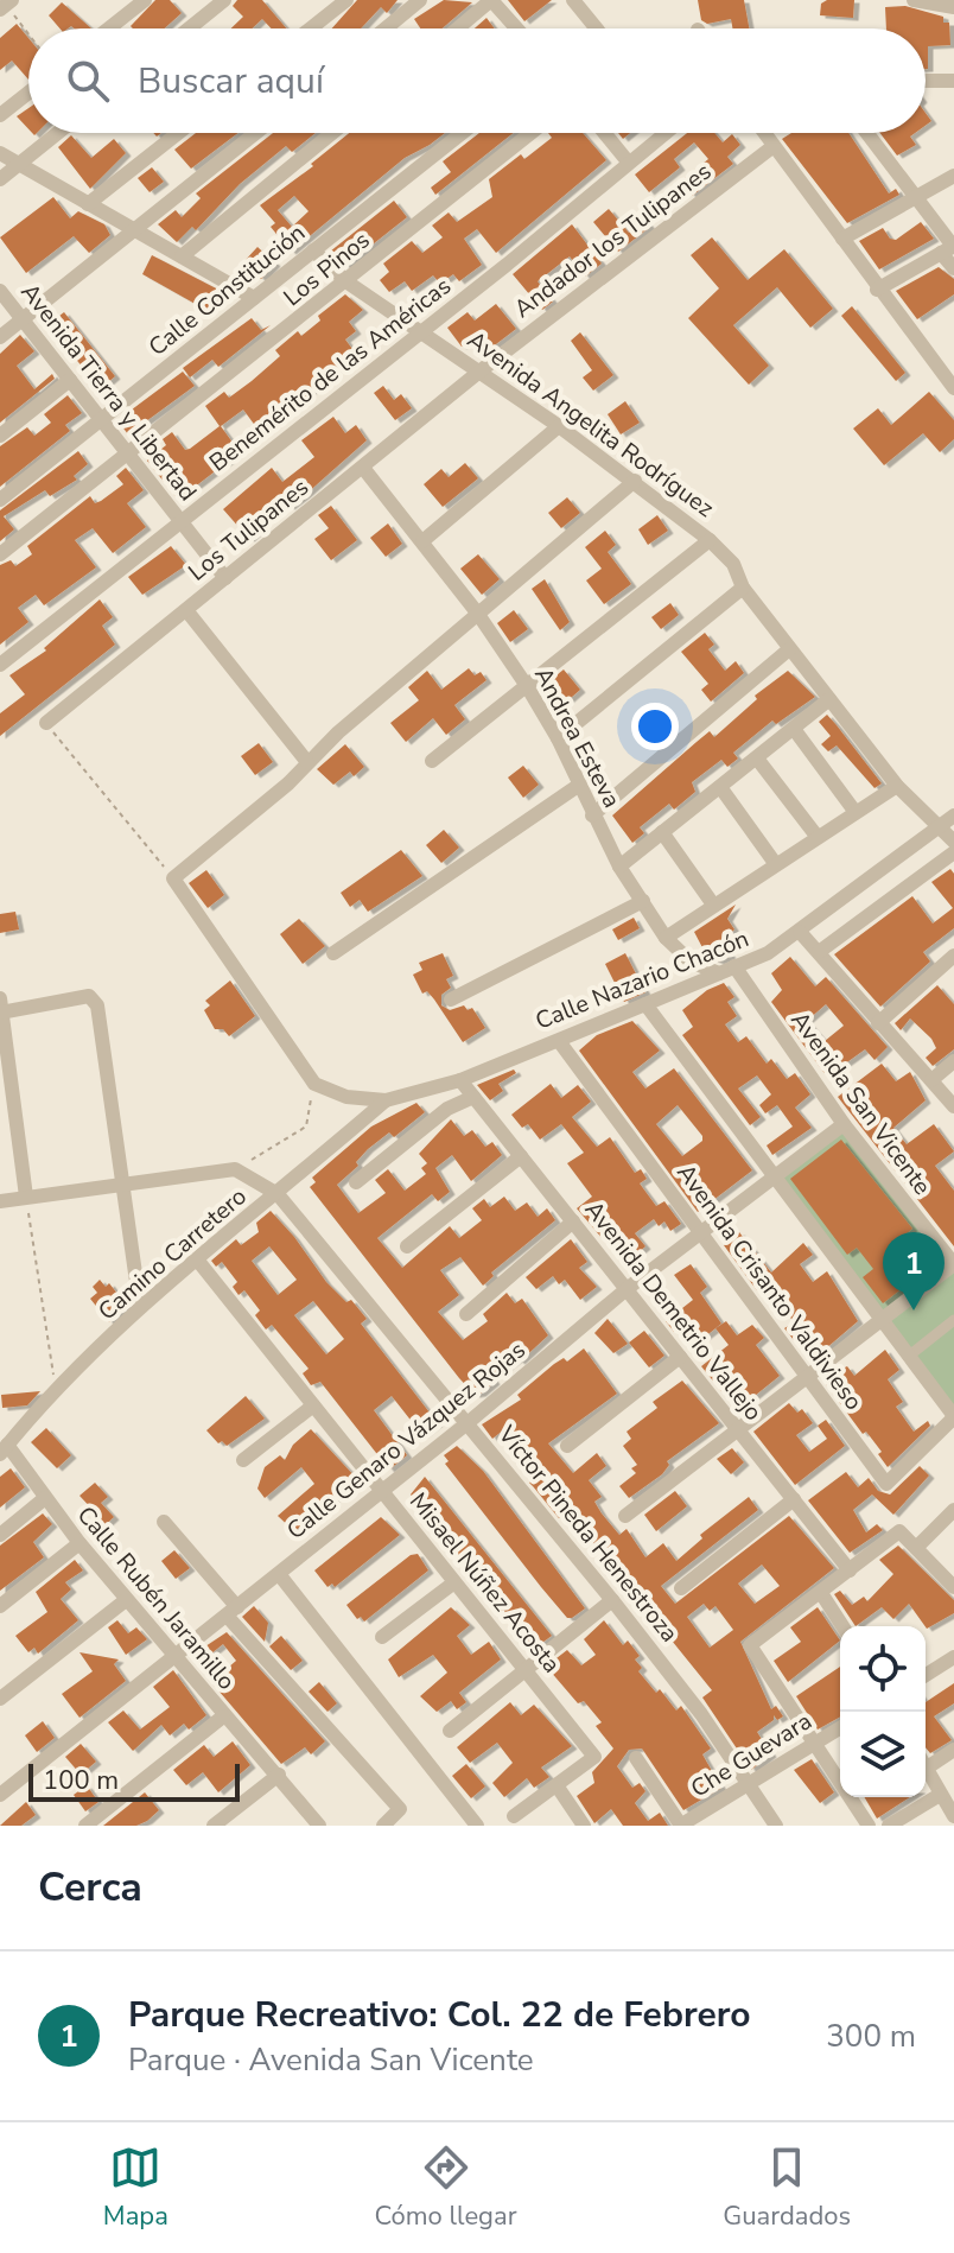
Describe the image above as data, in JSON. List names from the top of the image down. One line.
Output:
{"streets":{"street":["Andador los Tulipanes","Los Pinos","Calle Constitución","Benemérito de las Américas","Avenida Tierra y Libertad","Avenida Angelita Rodríguez","Los Tulipanes","Andrea Esteva","Calle Nazario Chacón","Avenida San Vicente","Camino Carretero","Avenida Crisanto Valdivieso","Avenida Demetrio Vallejo","Calle Genaro Vázquez Rojas","Víctor Pineda Henestroza","Misael Núñez Acosta","Calle Rubén Jaramillo","Che Guevara"]},"crossings":[["Andador los Tulipanes","Avenida Angelita Rodríguez"],["Andador los Tulipanes","Los Tulipanes"],["Los Pinos","Avenida Tierra y Libertad"],["Los Pinos","Avenida Angelita Rodríguez"],["Calle Constitución","Avenida Tierra y Libertad"],["Calle Constitución","Avenida Angelita Rodríguez"],["Benemérito de las Américas","Avenida Tierra y Libertad"],["Benemérito de las Américas","Avenida Angelita Rodríguez"],["Avenida Tierra y Libertad","Los Tulipanes"],["Avenida Angelita Rodríguez","Los Tulipanes"],["Avenida Angelita Rodríguez","Calle Nazario Chacón"],["Los Tulipanes","Andrea Esteva"],["Andrea Esteva","Calle Nazario Chacón"],["Calle Nazario Chacón","Avenida San Vicente"],["Calle Nazario Chacón","Camino Carretero"],["Calle Nazario Chacón","Avenida Crisanto Valdivieso"],["Calle Nazario Chacón","Avenida Demetrio Vallejo"],["Avenida San Vicente","Calle Genaro Vázquez Rojas"],["Camino Carretero","Víctor Pineda Henestroza"],["Camino Carretero","Misael Núñez Acosta"],["Camino Carretero","Calle Rubén Jaramillo"],["Avenida Crisanto Valdivieso","Calle Genaro Vázquez Rojas"],["Avenida Demetrio Vallejo","Calle Genaro Vázquez Rojas"],["Calle Genaro Vázquez Rojas","Víctor Pineda Henestroza"],["Calle Genaro Vázquez Rojas","Misael Núñez Acosta"],["Calle Genaro Vázquez Rojas","Calle Rubén Jaramillo"],["Víctor Pineda Henestroza","Che Guevara"]],"scale_bar":"100 m","page":{"search":"Buscar aquí","pins":"1","scale":"100 m","heading":"Cerca","list":[{"mark":"1","name":"Parque Recreativo: Col. 22 de Febrero","note":"Parque · Avenida San Vicente","value":"300 m"}],"nav":["Mapa","Cómo llegar","Guardados"]}}
